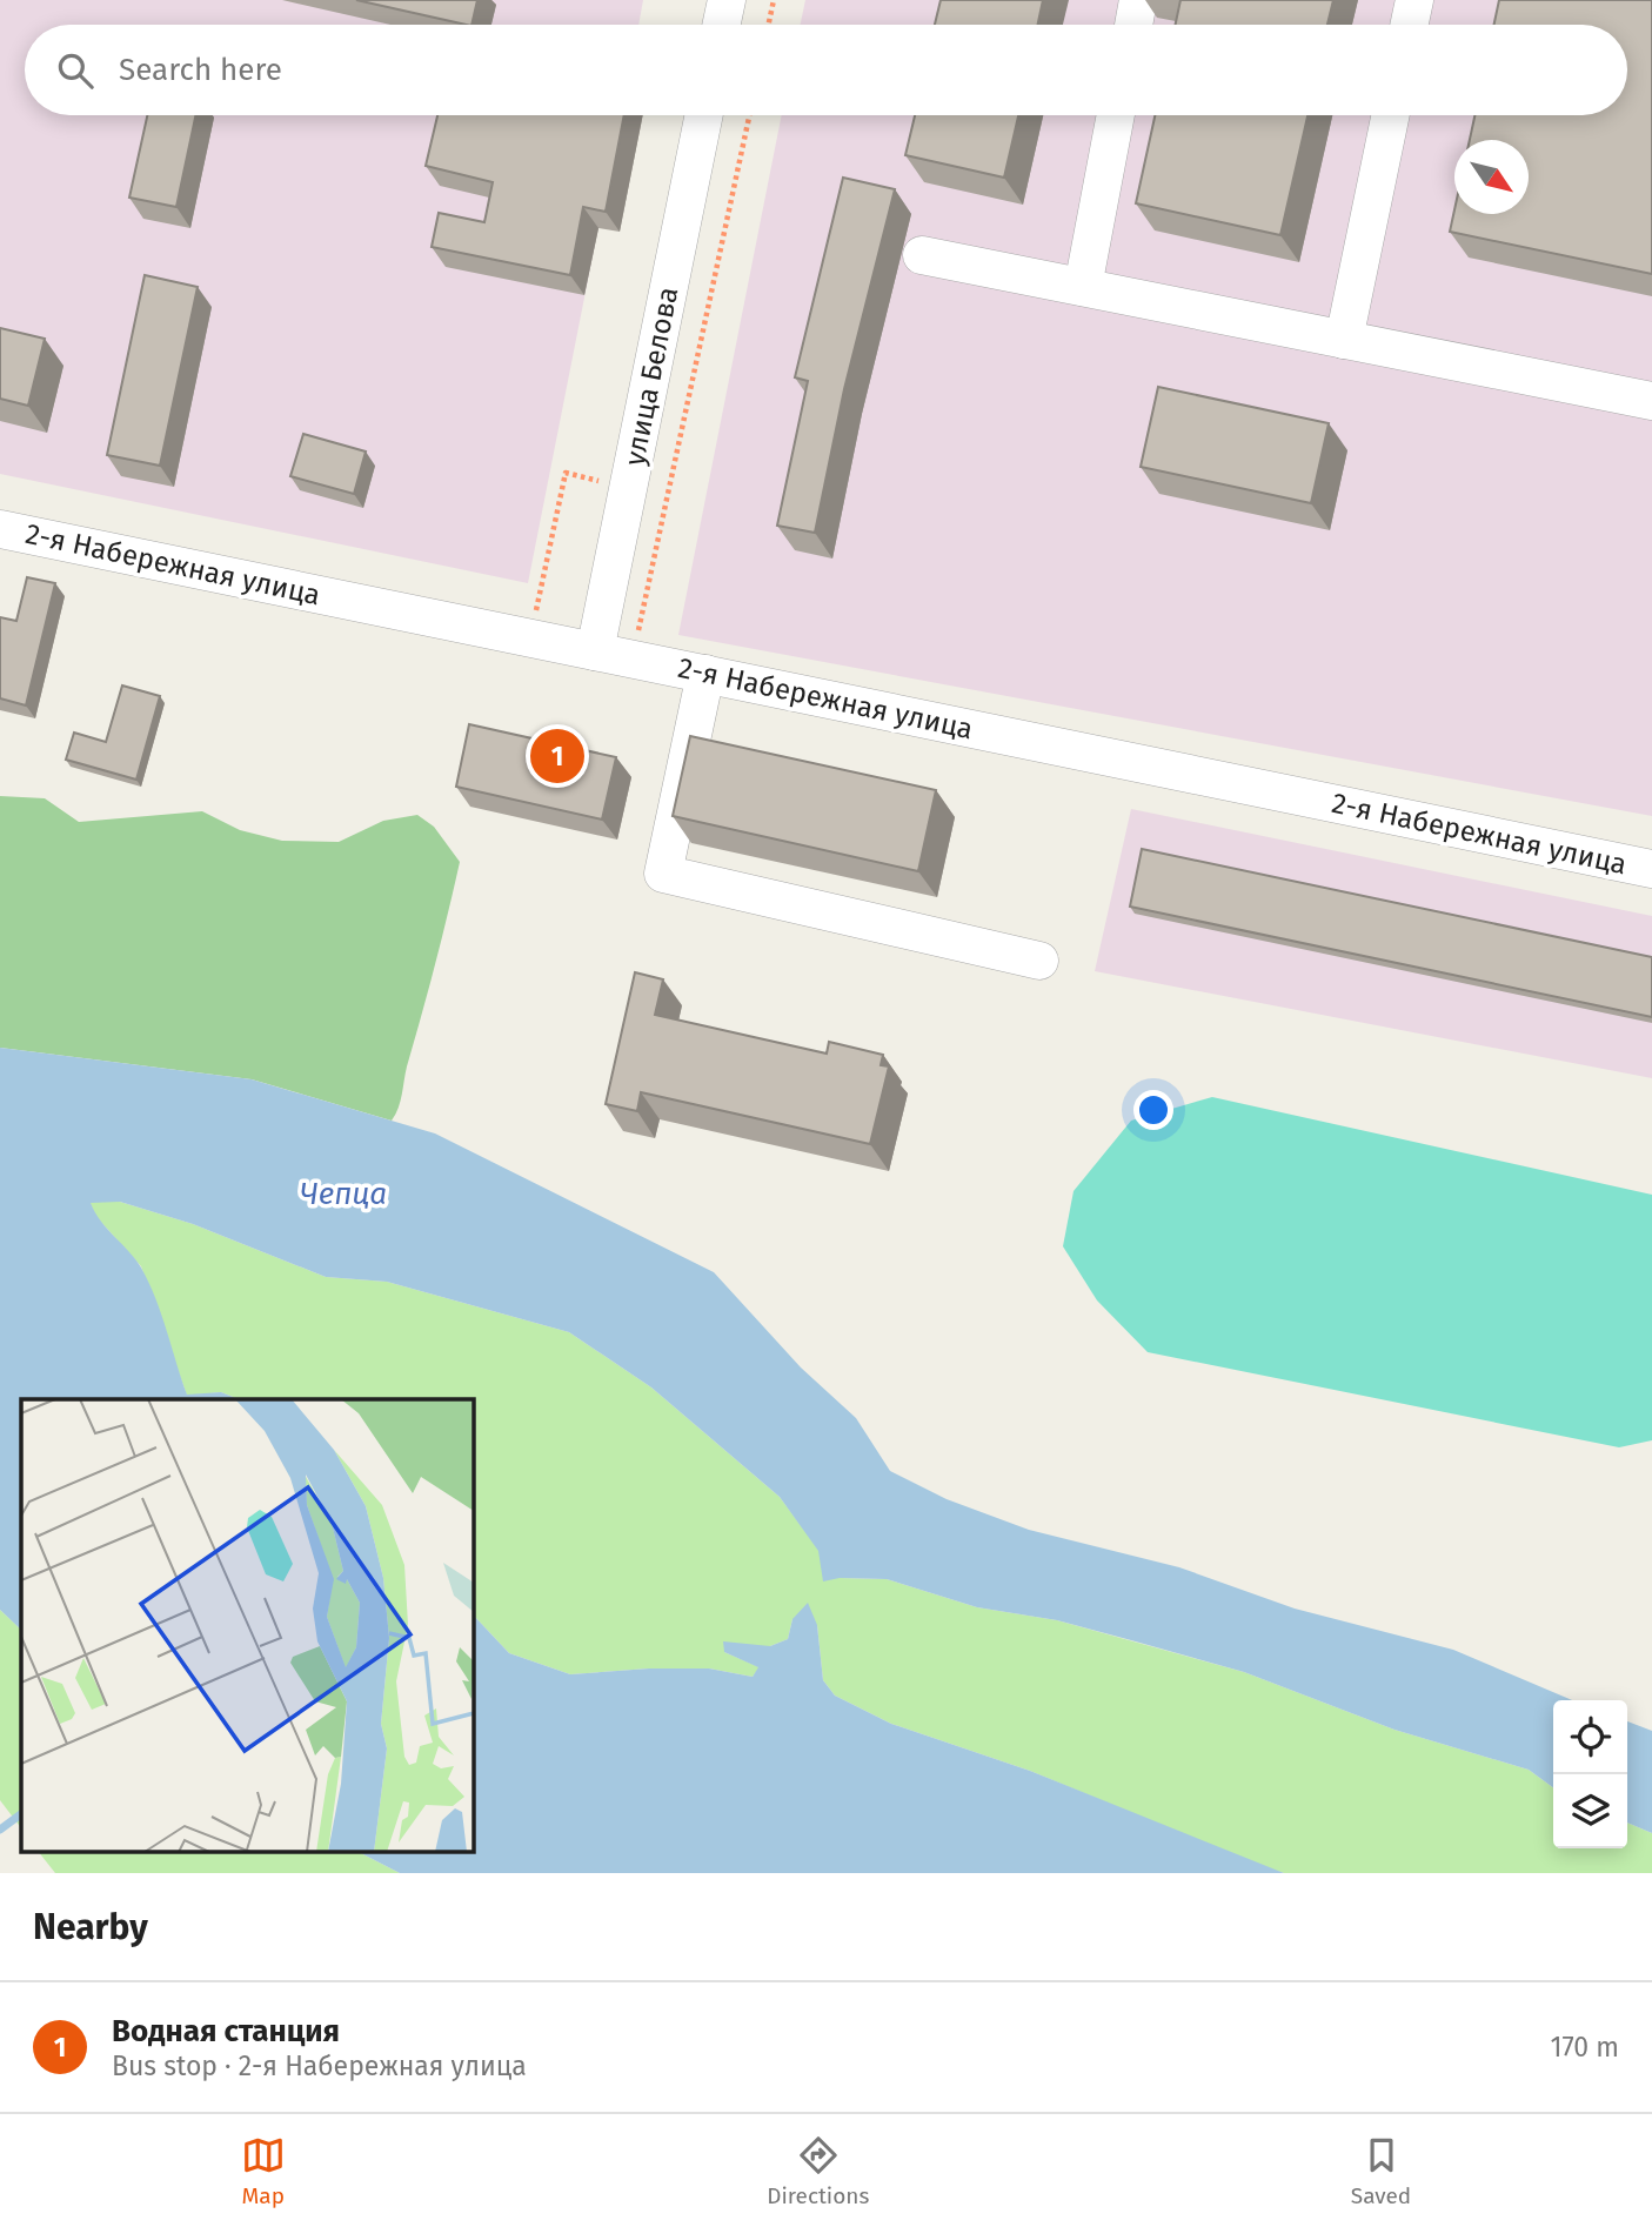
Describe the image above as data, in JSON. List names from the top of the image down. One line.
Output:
{"streets":{"street":["улица Белова","2-я Набережная улица"]},"crossings":[["улица Белова","2-я Набережная улица"]],"water":["Чепца"],"north":"bottom right","page":{"search":"Search here","pins":"1","heading":"Nearby","list":[{"mark":"1","name":"Водная станция","note":"Bus stop · 2-я Набережная улица","value":"170 m"}],"nav":["Map","Directions","Saved"]}}
